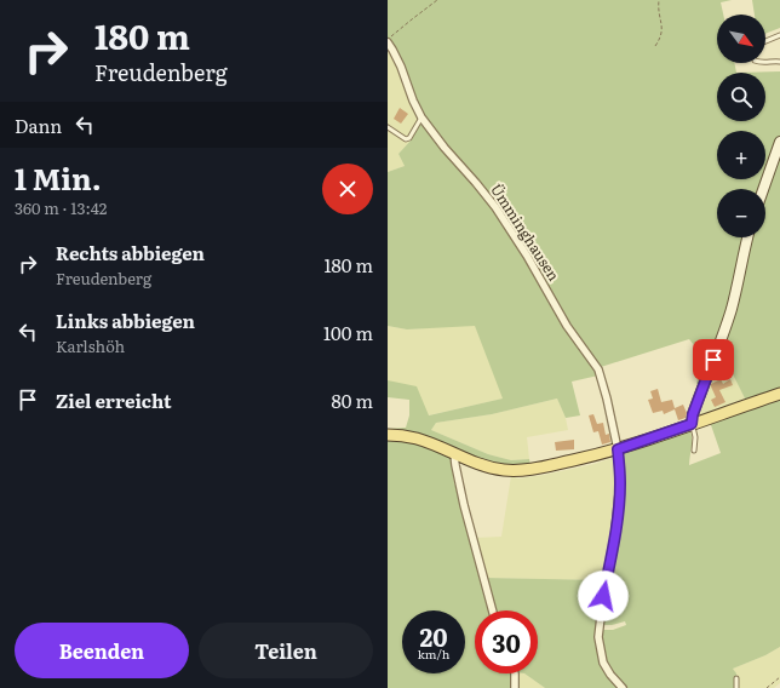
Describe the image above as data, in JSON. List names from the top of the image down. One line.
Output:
{"streets":{"street":["Ümminghausen"]},"north":"bottom right","page":{"turn":["180 m","Freudenberg"],"map_buttons":["+","−"],"then":"Dann","heading":["1 Min.","360 m · 13:42"],"list":[{"name":"Rechts abbiegen","note":"Freudenberg","value":"180 m"},{"name":"Links abbiegen","note":"Karlshöh","value":"100 m"},{"name":"Ziel erreicht","value":"80 m"}],"speed":"20 km/h","limit":"30","buttons":["Beenden","Teilen"]}}
